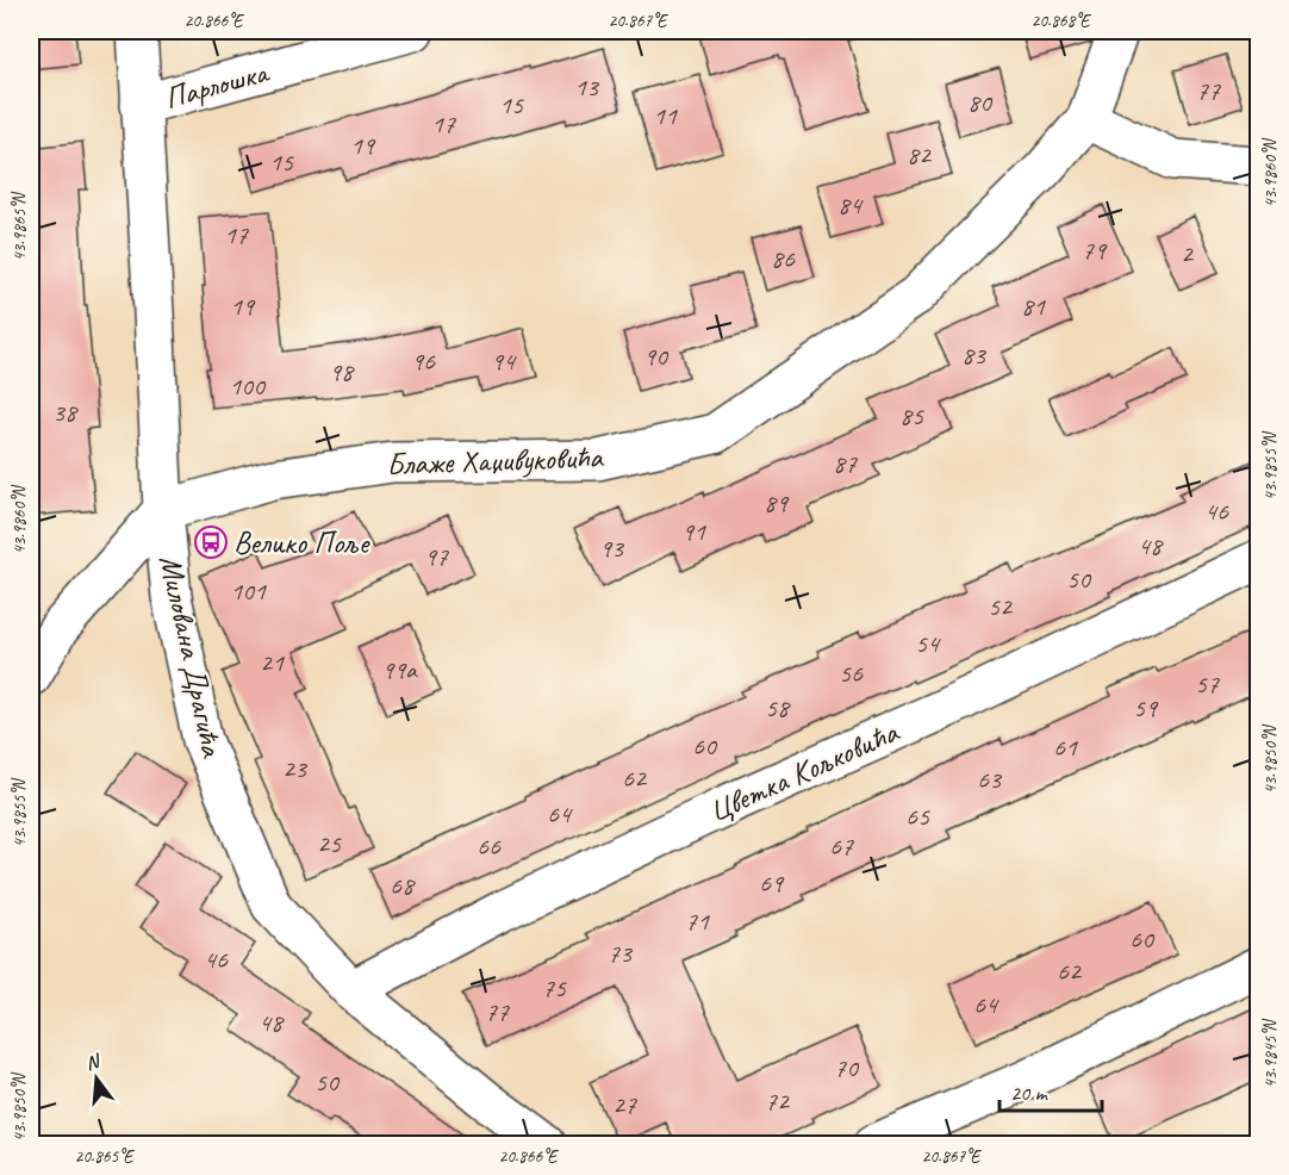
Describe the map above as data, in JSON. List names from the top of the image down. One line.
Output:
{"streets":{"street":["Парлошка","Блаже Хаџивуковића","Милована Драгића","Цветка Кољковића"]},"crossings":[["Парлошка","Милована Драгића"],["Блаже Хаџивуковића","Милована Драгића"],["Милована Драгића","Цветка Кољковића"]],"places":{"bus stop":["Велико Поље"]},"house_numbers":["13","77","80","15","11","17","19","82","15","84","17","79","2","86","19","81","83","90","96","94","98","100","38","85","87","89","46","91","48","93","97","50","101","52","54","21","99a","56","57","58","59","60","61","23","62","63","64","65","25","66","67","69","68","71","60","73","46","62","75","64","77","48","70","50","72","27"],"scale_bar":"20 m","north":"top","coordinates":["20.866°E","20.867°E","20.868°E","43.9860°N","43.9865°N","43.9855°N","43.9850°N","43.9845°N","20.865°E"]}
